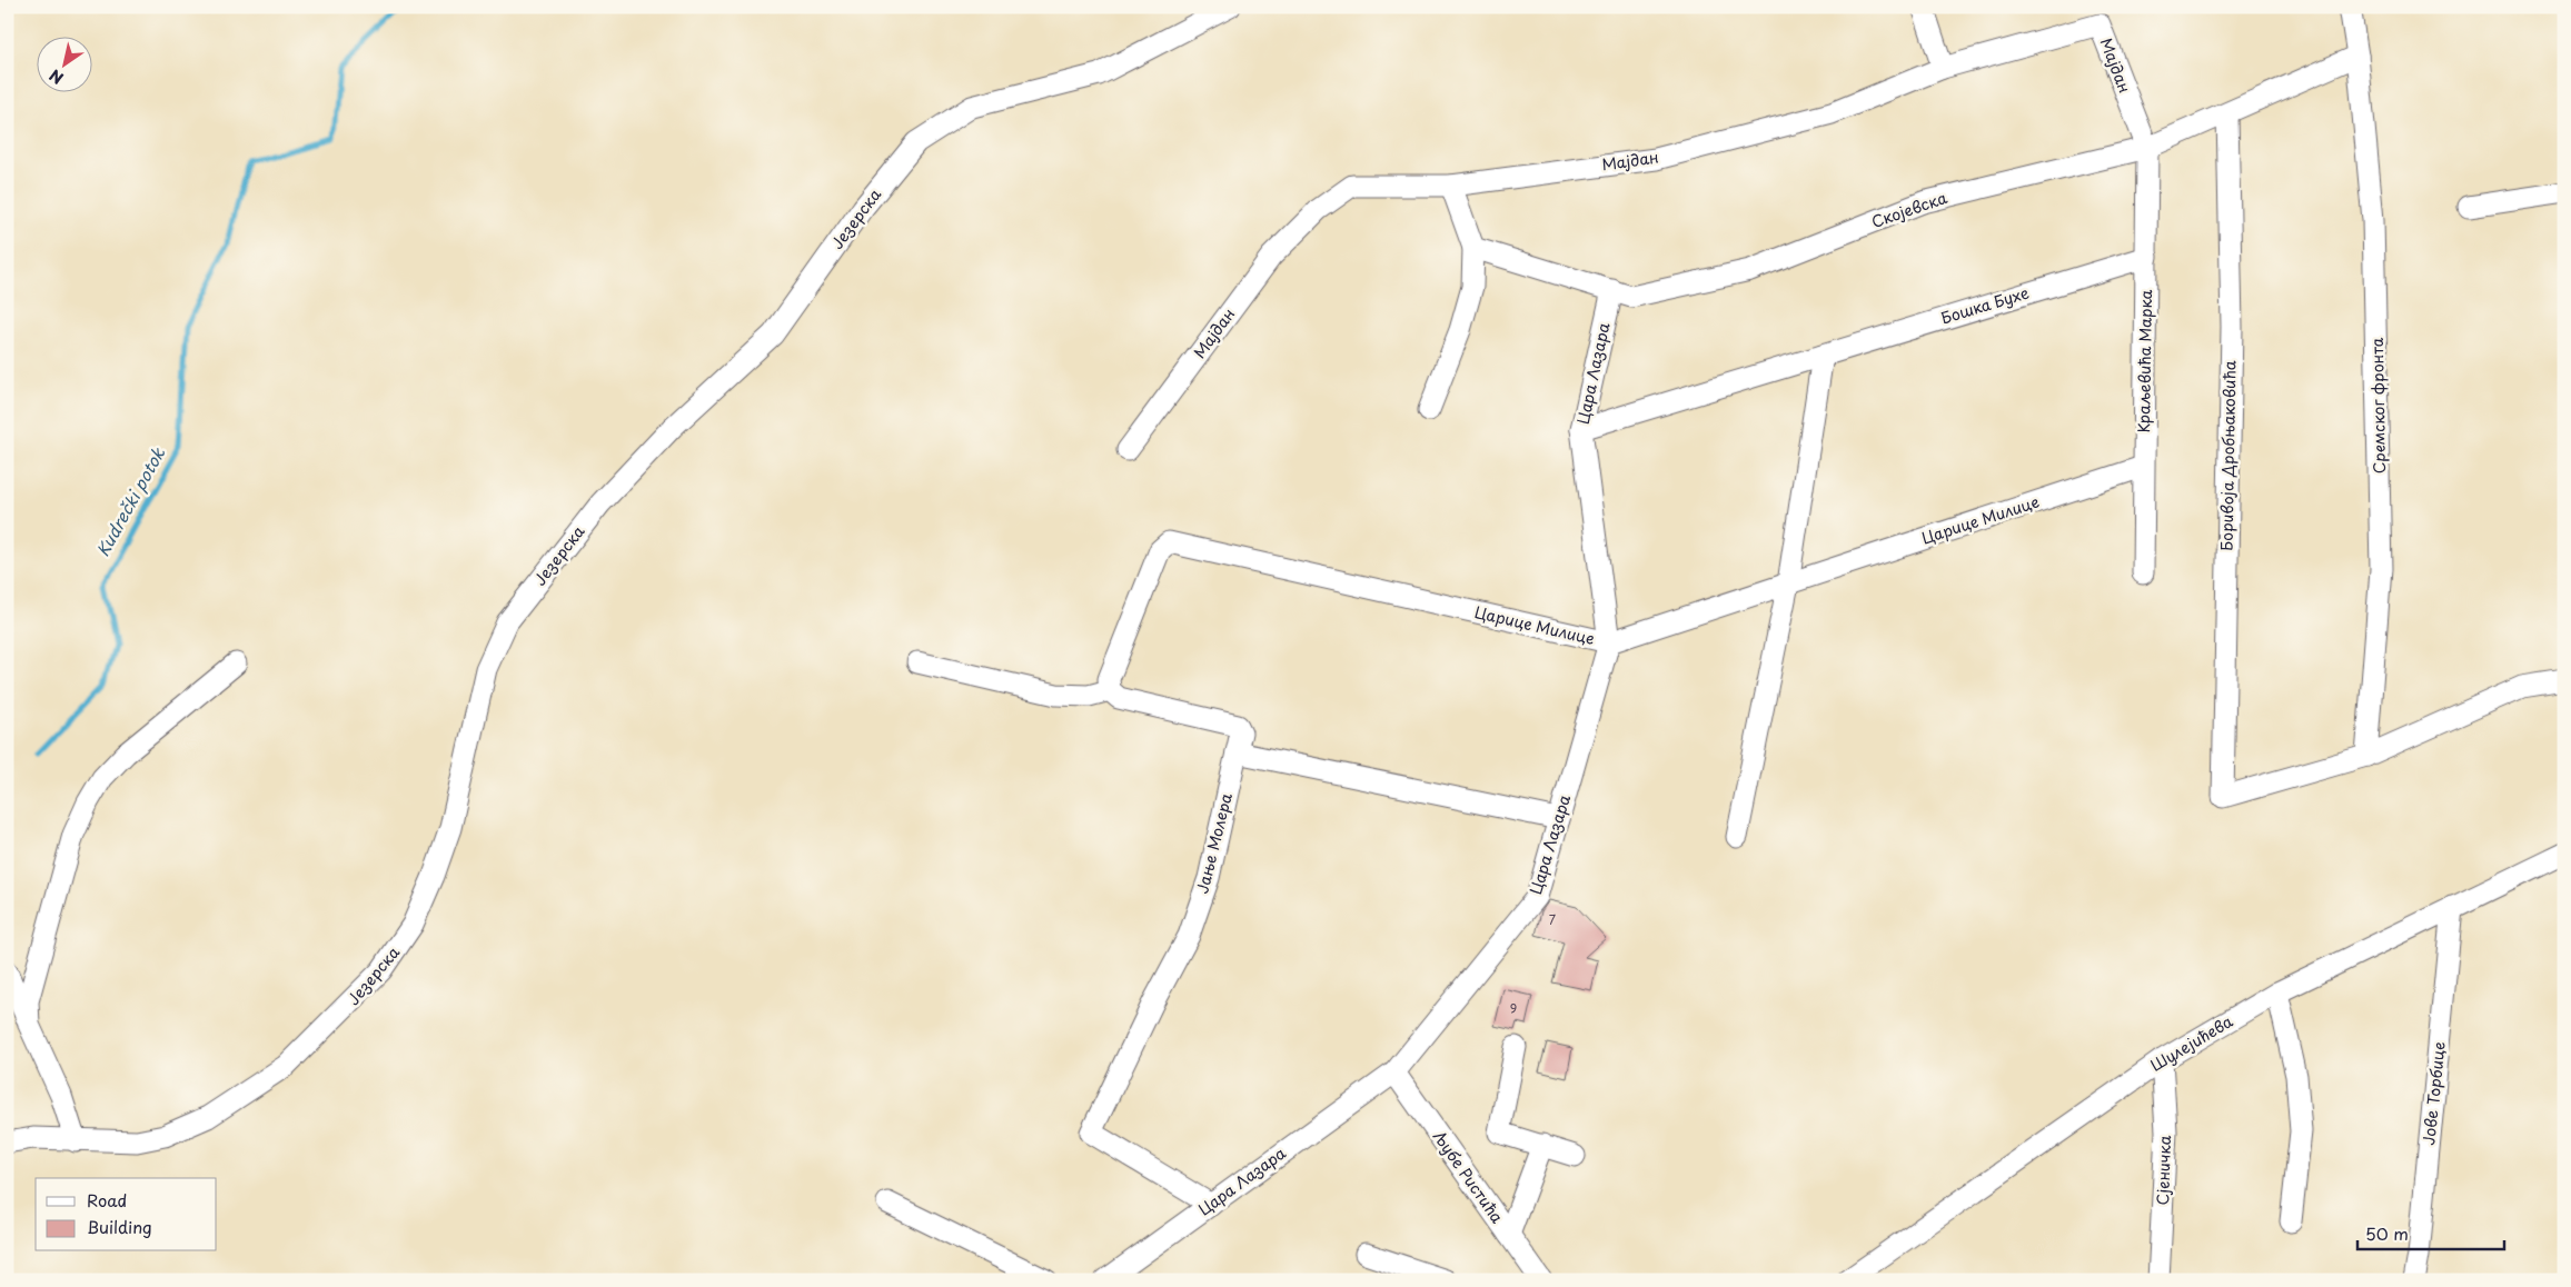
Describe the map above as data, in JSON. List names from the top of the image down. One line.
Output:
{"streets":{"street":["Мајдан","Скојевска","Језерска","Бошка Бухе","Краљевића Марка","Цара Лазара","Сремског фронта","Боривоја Дробњаковића","Царице Милице","Јање Молера","Шулејићева","Јове Торбице","Сјеничка","Љубе Ристића"]},"crossings":[["Мајдан","Скојевска"],["Мајдан","Краљевића Марка"],["Скојевска","Краљевића Марка"],["Скојевска","Цара Лазара"],["Скојевска","Сремског фронта"],["Скојевска","Боривоја Дробњаковића"],["Бошка Бухе","Краљевића Марка"],["Бошка Бухе","Цара Лазара"],["Краљевића Марка","Царице Милице"],["Цара Лазара","Царице Милице"],["Цара Лазара","Јање Молера"],["Цара Лазара","Љубе Ристића"],["Сремског фронта","Боривоја Дробњаковића"],["Шулејићева","Јове Торбице"],["Шулејићева","Сјеничка"]],"water":["Kudrečki potok"],"house_numbers":["7","9"],"legend":["Road","Building"],"scale_bar":"50 m","north":"bottom left"}
